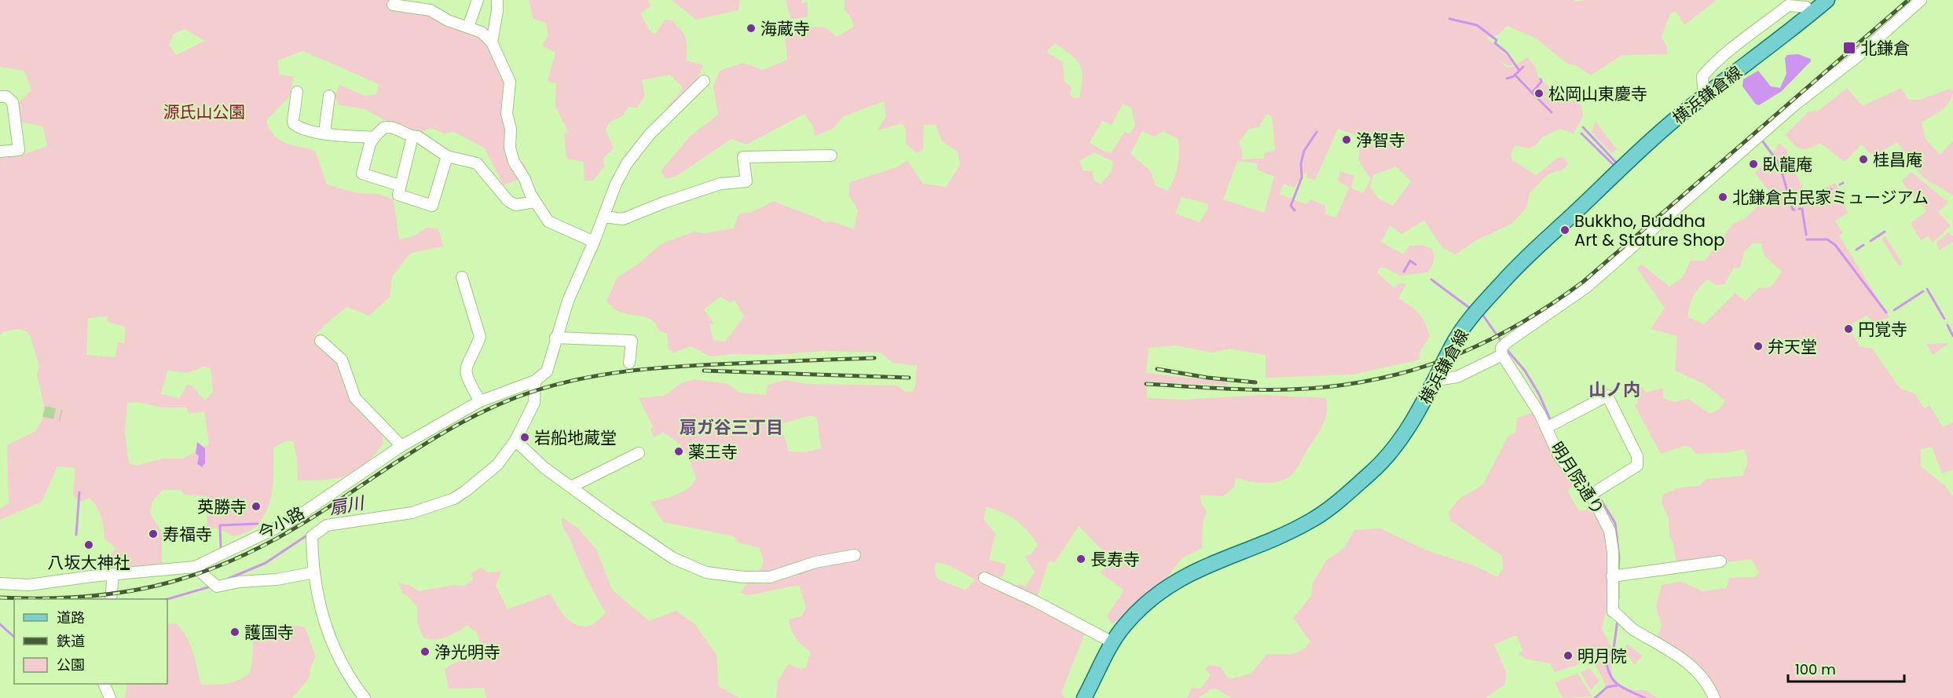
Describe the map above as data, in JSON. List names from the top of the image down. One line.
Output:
{"streets":{"main road":["横浜鎌倉線"],"street":["明月院通り","今小路"]},"districts":["山ノ内","扇ガ谷三丁目"],"water":["扇川"],"parks":["源氏山公園"],"places":{"other":["海蔵寺","松岡山東慶寺","浄智寺","桂昌庵","臥龍庵","北鎌倉古民家ミュージアム","Bukkho, Buddha Art & Stature Shop","円覚寺","弁天堂","岩船地蔵堂","薬王寺","英勝寺","寿福寺","八坂大神社","長寿寺","護国寺","浄光明寺","明月院"],"transit":["北鎌倉"]},"legend":["道路","鉄道","公園"],"scale_bar":"100 m"}
